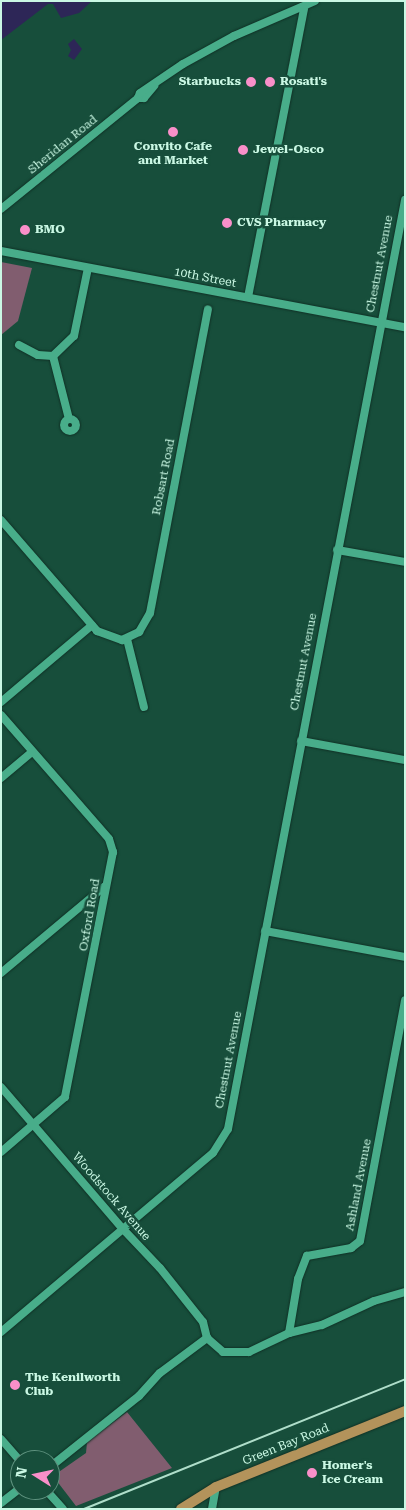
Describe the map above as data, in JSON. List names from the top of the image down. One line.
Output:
{"streets":{"main road":["Green Bay Road"],"street":["Sheridan Road","Chestnut Avenue","10th Street","Robsart Road","Oxford Road","Ashland Avenue","Woodstock Avenue"]},"crossings":[["Chestnut Avenue","10th Street"],["Chestnut Avenue","Woodstock Avenue"],["Oxford Road","Woodstock Avenue"]],"places":["Starbucks","Rosati's","Convito Cafe and Market","Jewel-Osco","CVS Pharmacy","BMO","The Kenilworth Club","Homer's Ice Cream"],"north":"left"}
